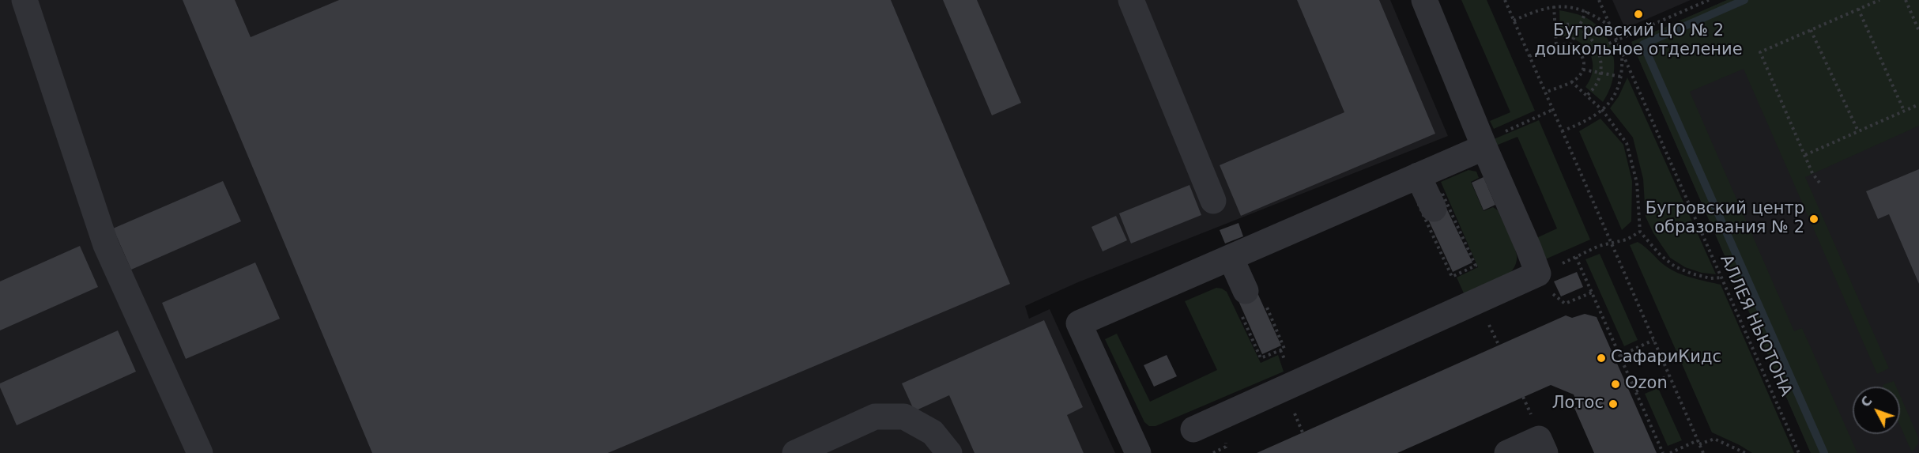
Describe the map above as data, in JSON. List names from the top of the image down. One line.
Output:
{"streets":{"path":["АЛЛЕЯ НЬЮТОНА"]},"places":["Бугровский ЦО № 2 дошкольное отделение","Бугровский центр образования № 2","СафариКидс","Ozon","Лотос"],"north":"top left"}
